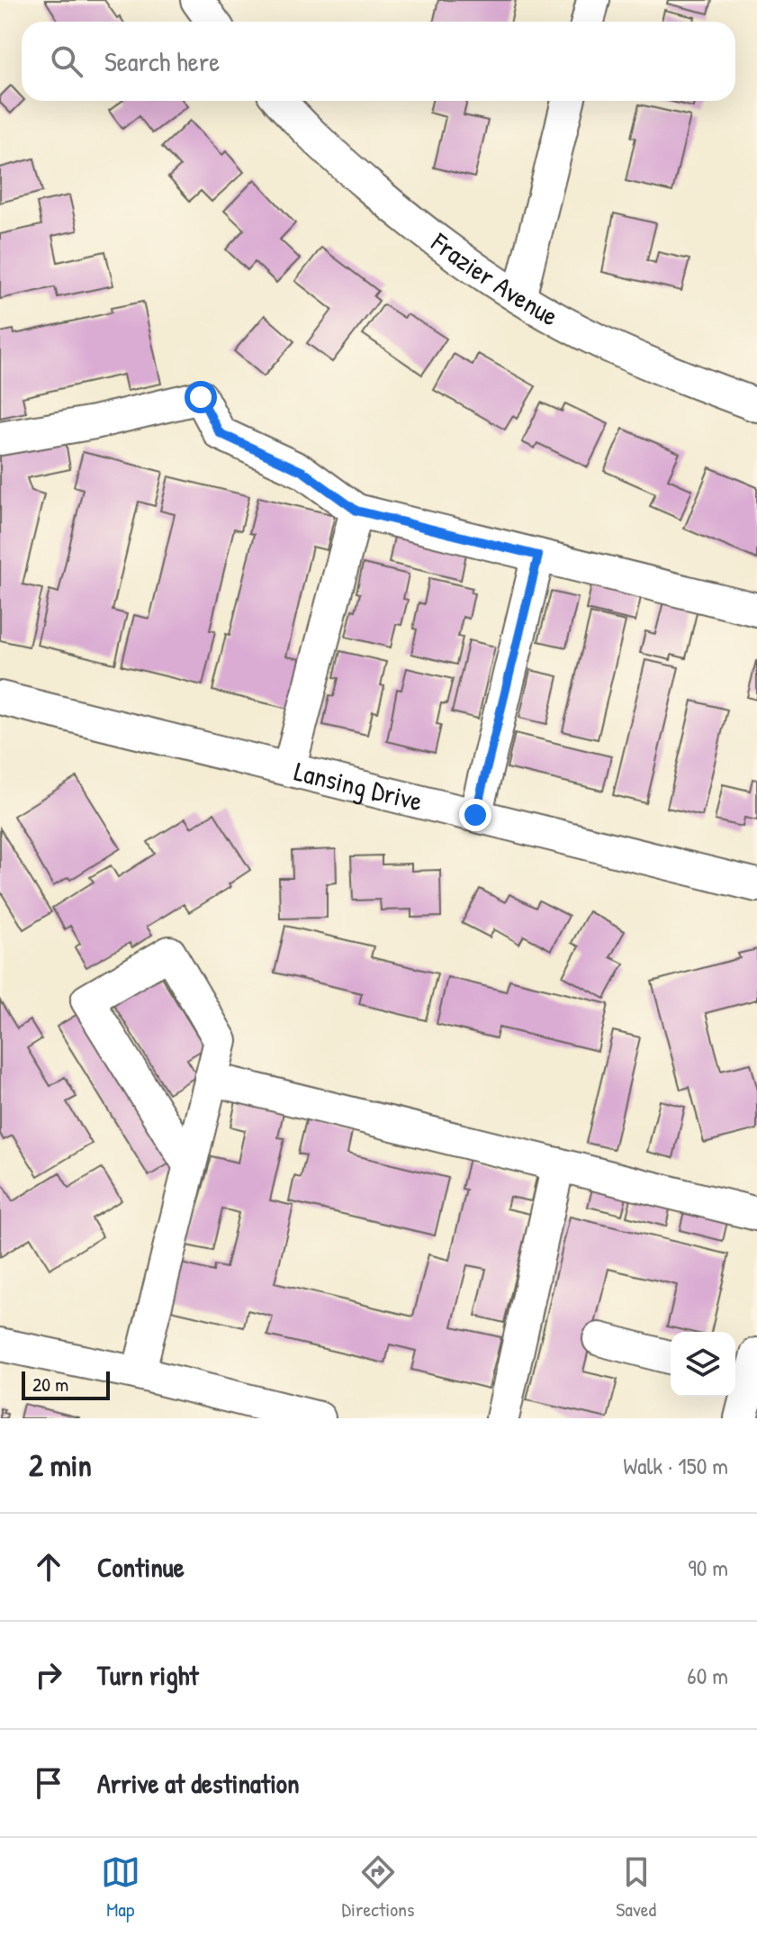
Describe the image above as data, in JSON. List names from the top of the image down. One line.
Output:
{"streets":{"street":["Frazier Avenue","Lansing Drive"]},"scale_bar":"20 m","page":{"search":"Search here","scale":"20 m","heading":["2 min","Walk · 150 m"],"list":[["Continue","90 m"],["Turn right","60 m"],"Arrive at destination"],"nav":["Map","Directions","Saved"]}}
